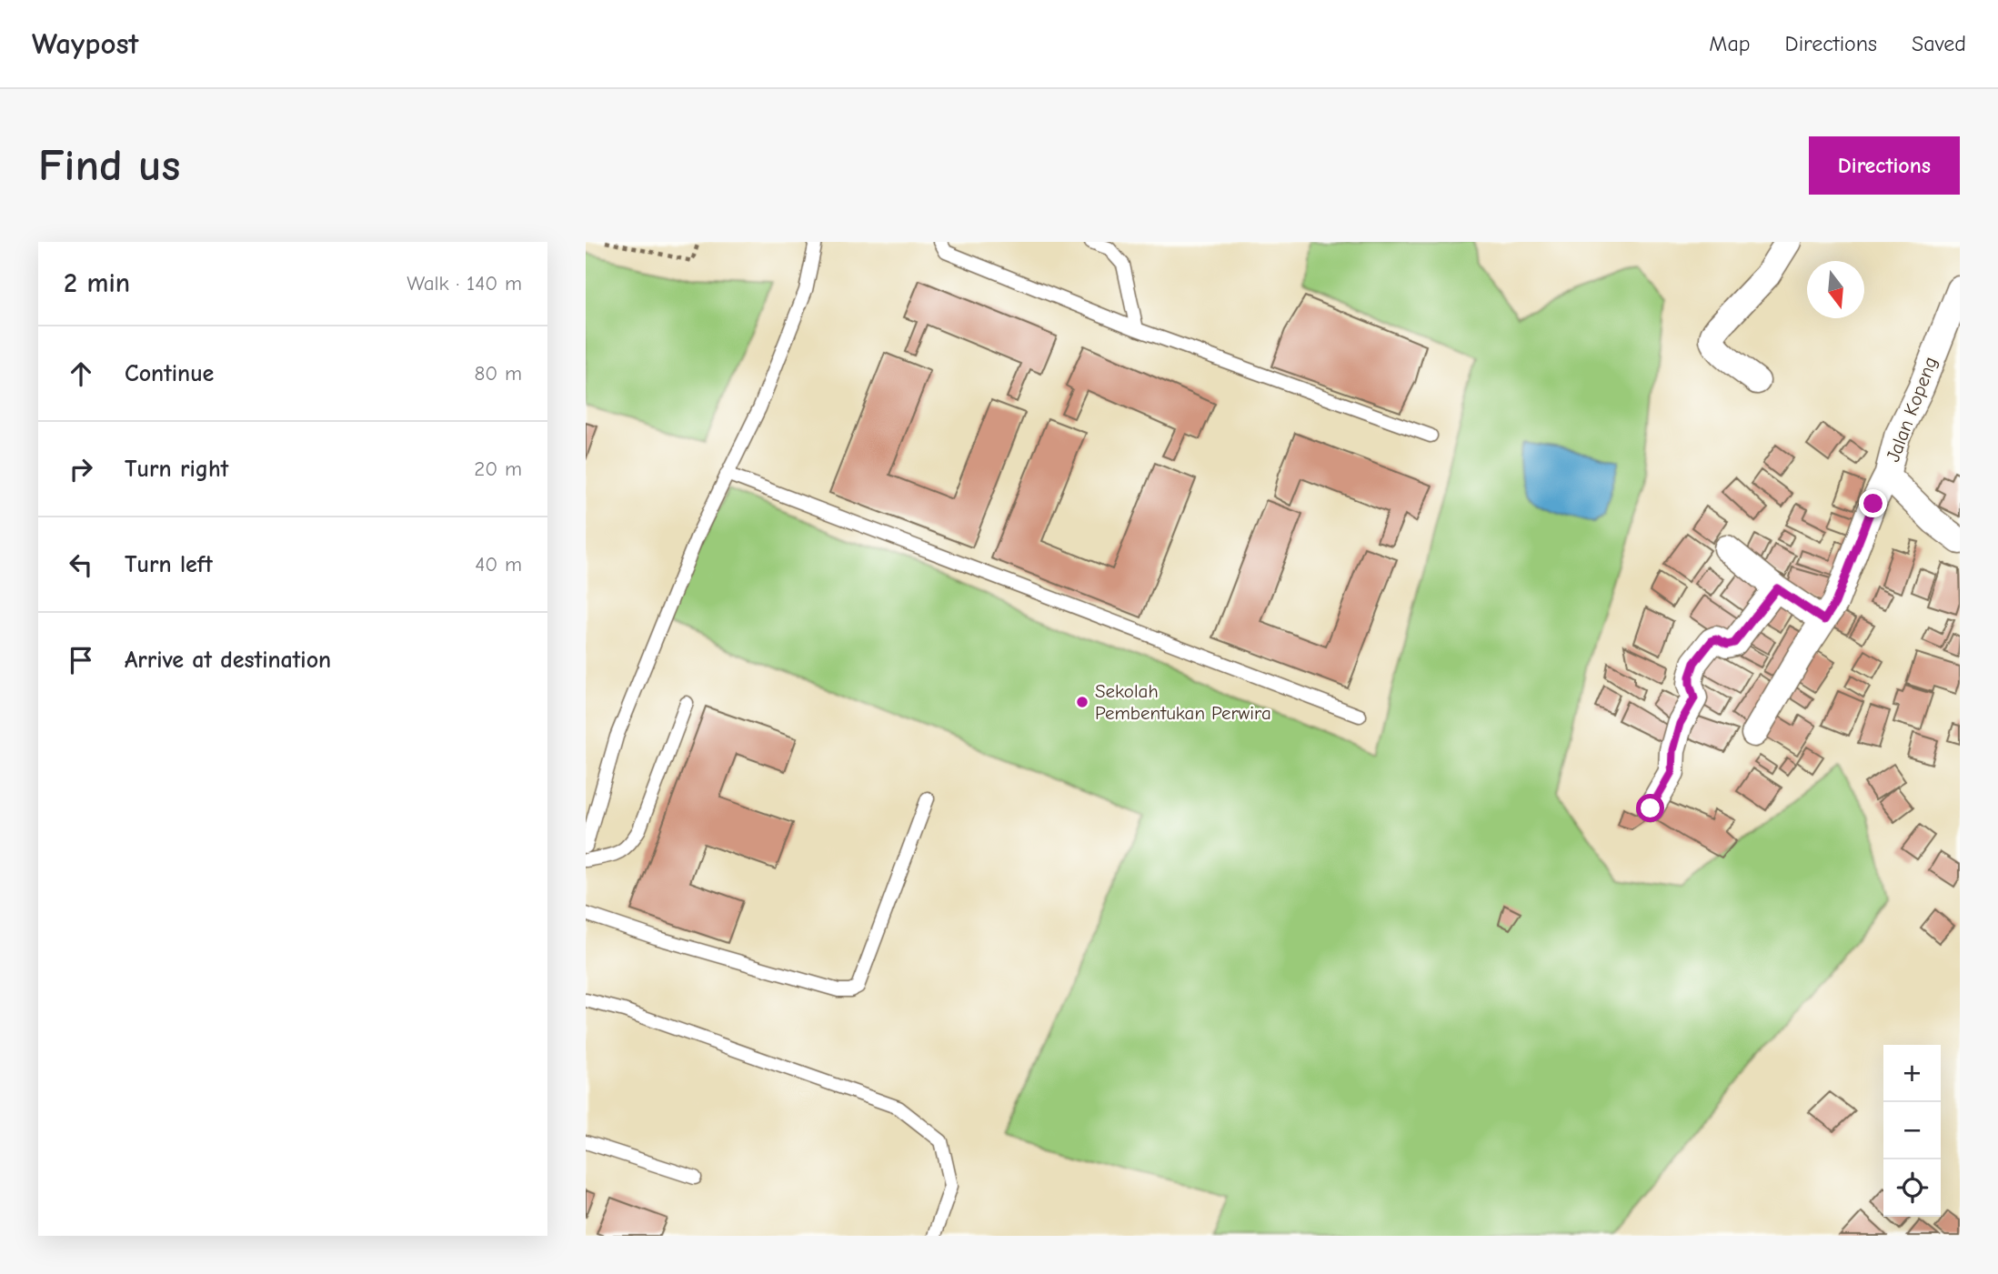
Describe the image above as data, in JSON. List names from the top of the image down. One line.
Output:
{"streets":{"street":["Jalan Kopeng"]},"places":["Sekolah Pembentukan Perwira"],"north":"bottom","page":{"header":"Waypost","nav":["Map","Directions","Saved"],"buttons":"Directions","title":"Find us","heading":["2 min","Walk · 140 m"],"list":[["Continue","80 m"],["Turn right","20 m"],["Turn left","40 m"],"Arrive at destination"],"map_buttons":["+","−"]}}
